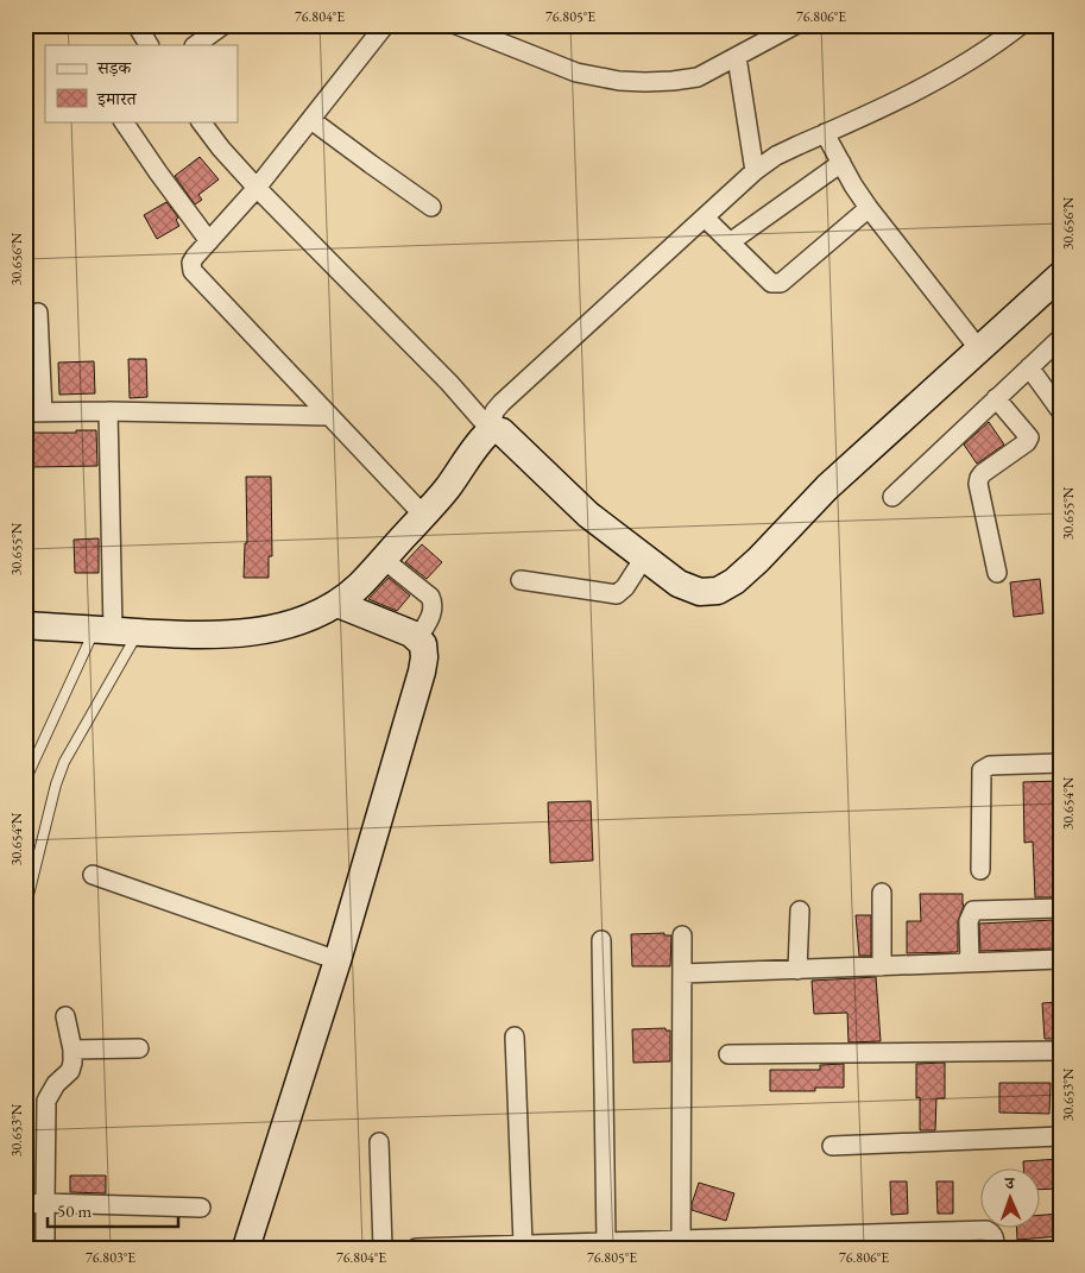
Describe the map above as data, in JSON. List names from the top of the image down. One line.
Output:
{"legend":["सड़क","इमारत"],"scale_bar":"50 m","north":"top","coordinates":["76.804°E","76.805°E","76.806°E","30.656°N","30.655°N","30.654°N","30.653°N","76.803°E"]}
